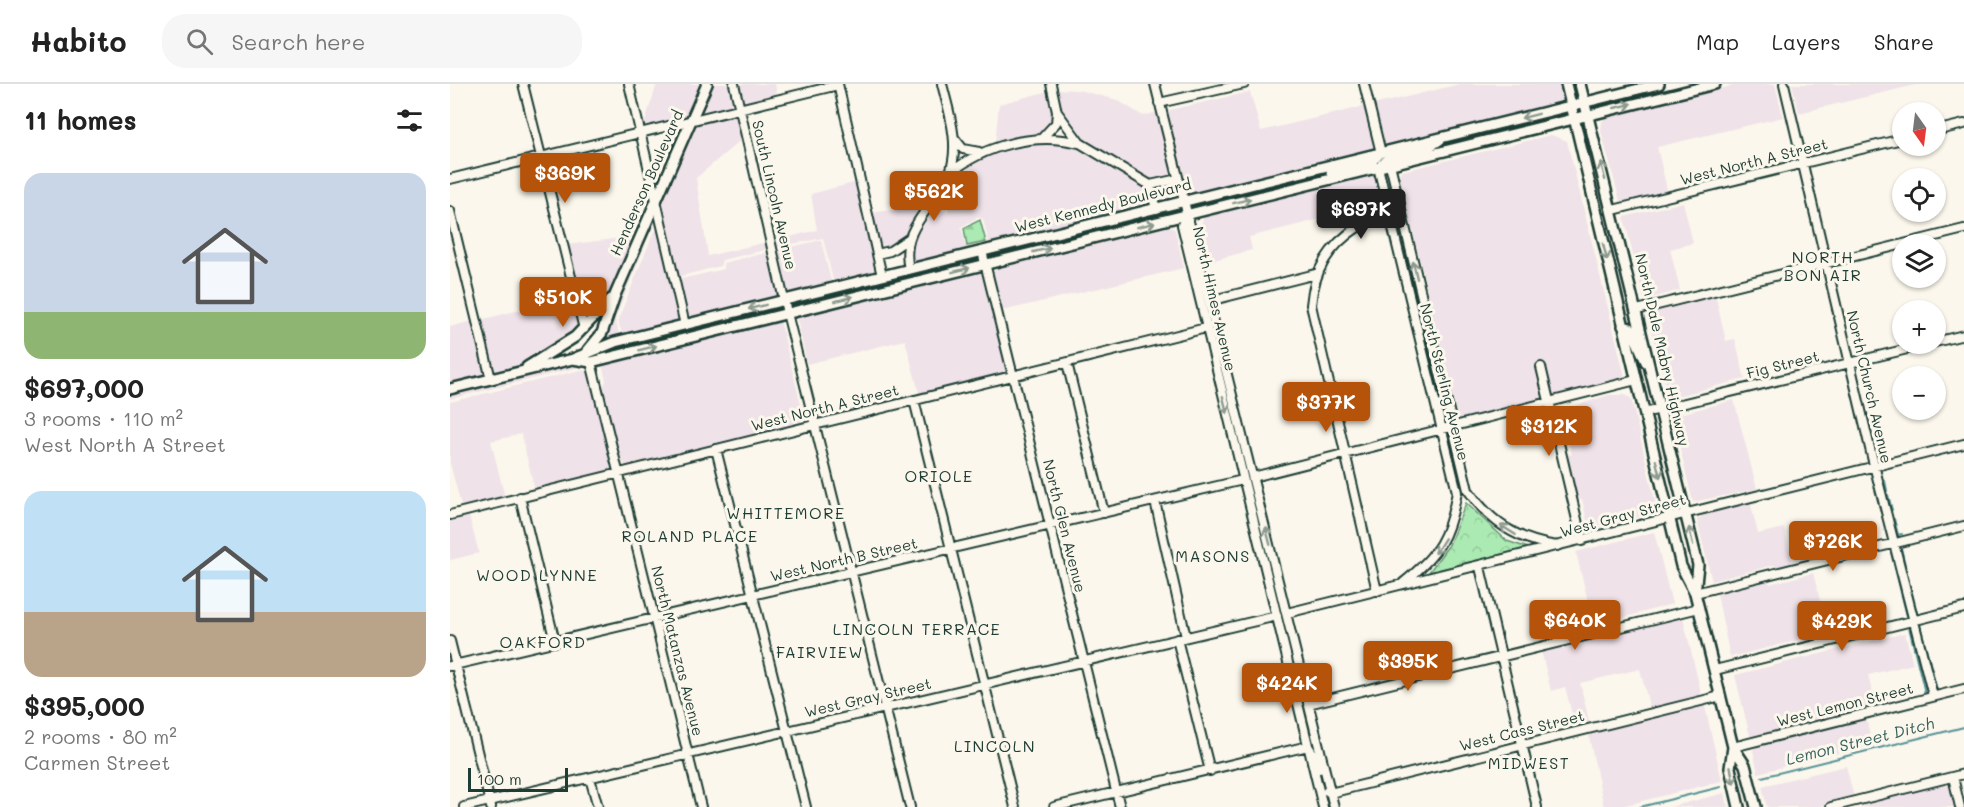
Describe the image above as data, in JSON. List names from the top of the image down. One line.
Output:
{"streets":{"main road":["Henderson Boulevard","West Kennedy Boulevard","North Dale Mabry Highway"],"street":["West North A Street","South Lincoln Avenue","North Himes Avenue","Fig Street","North Sterling Avenue","North Church Avenue","West Gray Street","North Glen Avenue","West North B Street","North Matanzas Avenue","West Lemon Street","West Cass Street"]},"crossings":[["West North A Street","South Lincoln Avenue"],["West North A Street","North Himes Avenue"],["West North A Street","North Dale Mabry Highway"],["West North A Street","North Church Avenue"],["West North A Street","North Glen Avenue"],["West North A Street","North Matanzas Avenue"],["Henderson Boulevard","West Kennedy Boulevard"],["South Lincoln Avenue","West Kennedy Boulevard"],["South Lincoln Avenue","West Gray Street"],["South Lincoln Avenue","West North B Street"],["West Kennedy Boulevard","North Himes Avenue"],["West Kennedy Boulevard","North Dale Mabry Highway"],["West Kennedy Boulevard","North Sterling Avenue"],["West Kennedy Boulevard","North Glen Avenue"],["West Kennedy Boulevard","North Matanzas Avenue"],["North Himes Avenue","West Gray Street"],["North Himes Avenue","West North B Street"],["North Himes Avenue","West Cass Street"],["North Dale Mabry Highway","Fig Street"],["North Dale Mabry Highway","West Gray Street"],["North Dale Mabry Highway","West Lemon Street"],["North Dale Mabry Highway","West Cass Street"],["Fig Street","North Church Avenue"],["North Sterling Avenue","West Gray Street"],["North Church Avenue","West Gray Street"],["North Church Avenue","West Lemon Street"],["West Gray Street","North Glen Avenue"],["West Gray Street","North Matanzas Avenue"],["North Glen Avenue","West North B Street"],["West North B Street","North Matanzas Avenue"]],"districts":["NORTH BON AIR","ORIOLE","WHITTEMORE","ROLAND PLACE","MASONS","WOOD LYNNE","LINCOLN TERRACE","OAKFORD","FAIRVIEW","LINCOLN","MIDWEST"],"water":["Lemon Street Ditch"],"scale_bar":"100 m","north":"bottom","page":{"header":"Habito","search":"Search here","nav":["Map","Layers","Share"],"heading":"11 homes","map_buttons":["+","−"],"price":["$369K","$562K","$697K","$510K","$377K","$312K","$726K","$640K","$429K","$395K","$424K"],"list":[{"name":"$697,000","note":"3 rooms · 110 m² · West North A Street"},{"name":"$395,000","note":"2 rooms · 80 m² · Carmen Street"}],"scale":"100 m"}}
